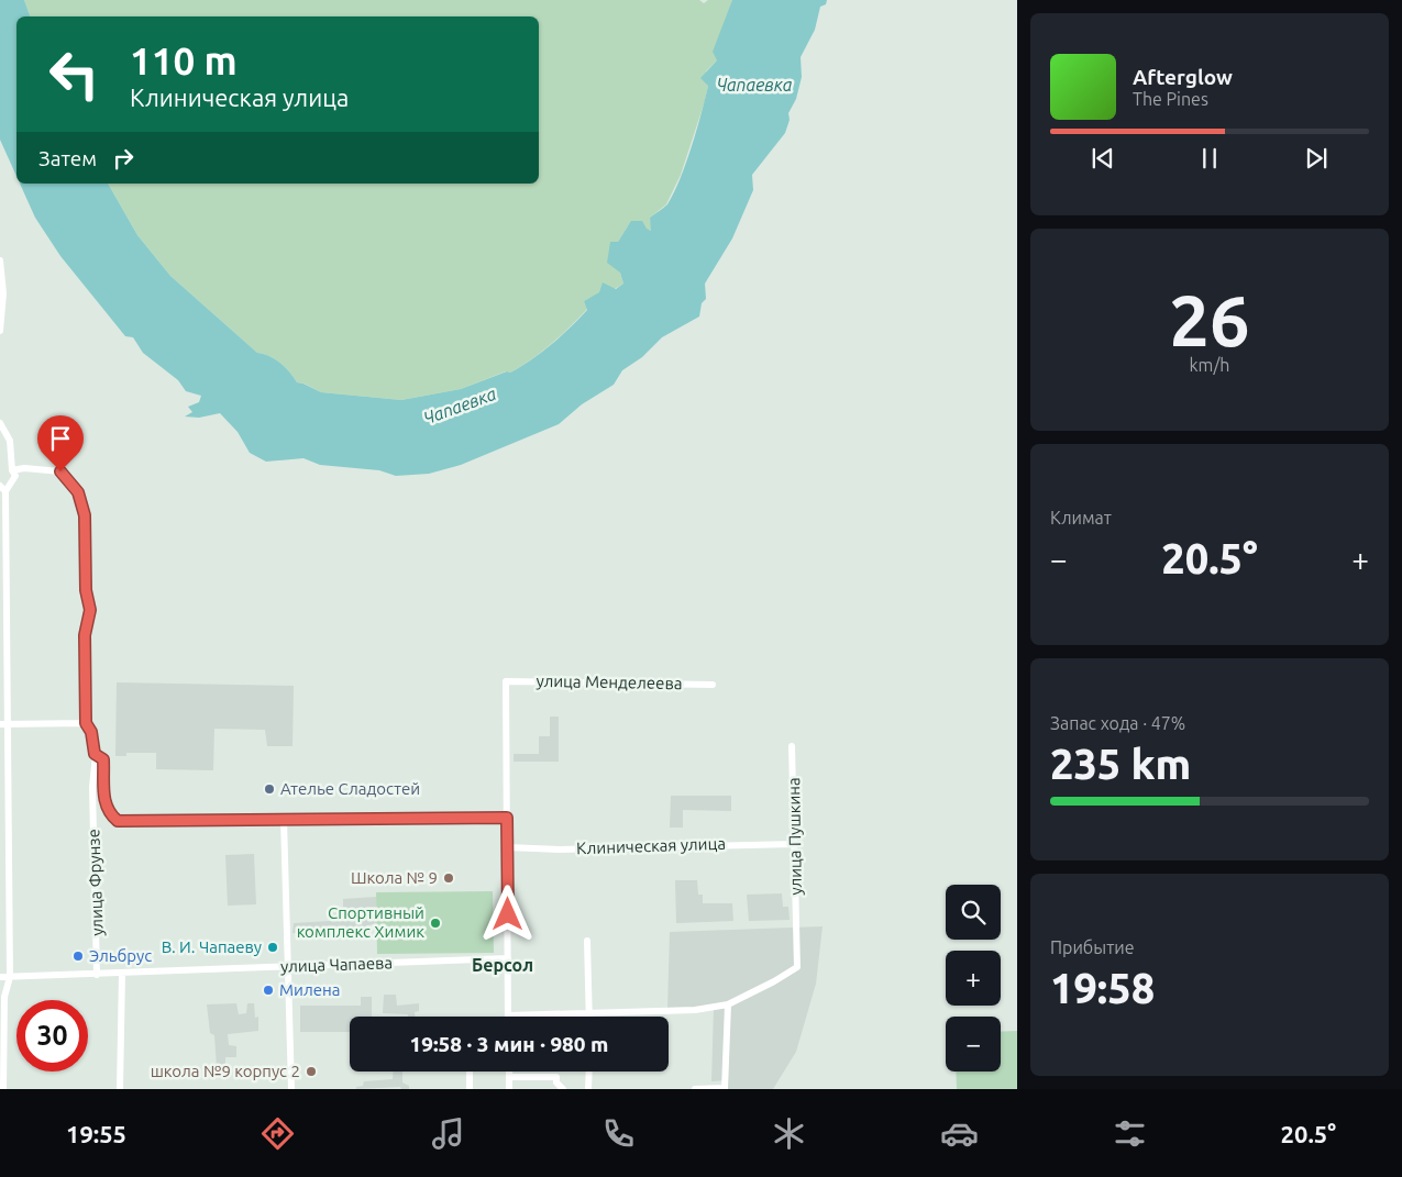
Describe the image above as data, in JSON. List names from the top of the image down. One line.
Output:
{"streets":{"street":["улица Менделеева","улица Пушкина","Клиническая улица","улица Фрунзе","улица Чапаева"]},"crossings":[["улица Пушкина","Клиническая улица"],["улица Фрунзе","улица Чапаева"]],"districts":["Берсол"],"water":["Чапаевка"],"places":["Ателье Сладостей","Школа № 9","Спортивный комплекс Химик","В. И. Чапаеву","Эльбрус","Милена","школа №9 корпус 2"],"page":{"turn":["110 m","Клиническая улица"],"song":["Afterglow","The Pines"],"then":"Затем","tile":[["26","km/h"],"Климат",["Запас хода · 47%","235 km"],["Прибытие","19:58"]],"heat":["−","20.5°","+"],"map_buttons":["+","−"],"limit":"30","trip":"19:58 · 3 мин · 980 m","tabs":["19:55","20.5°"]}}
